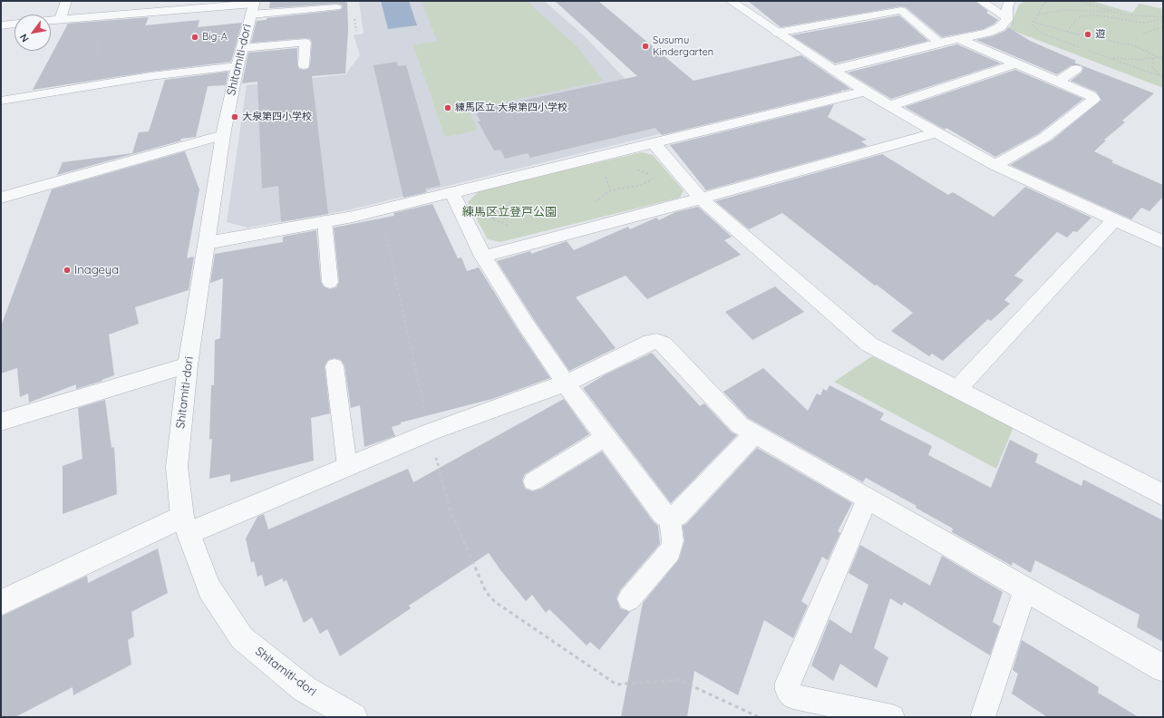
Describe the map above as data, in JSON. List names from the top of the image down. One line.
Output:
{"streets":{"street":["Shitamiti-dori"]},"parks":["練馬区立登戸公園"],"places":["遊","Big-A","Susumu Kindergarten","練馬区立 大泉第四小学校","大泉第四小学校","Inageya"],"north":"bottom left"}
